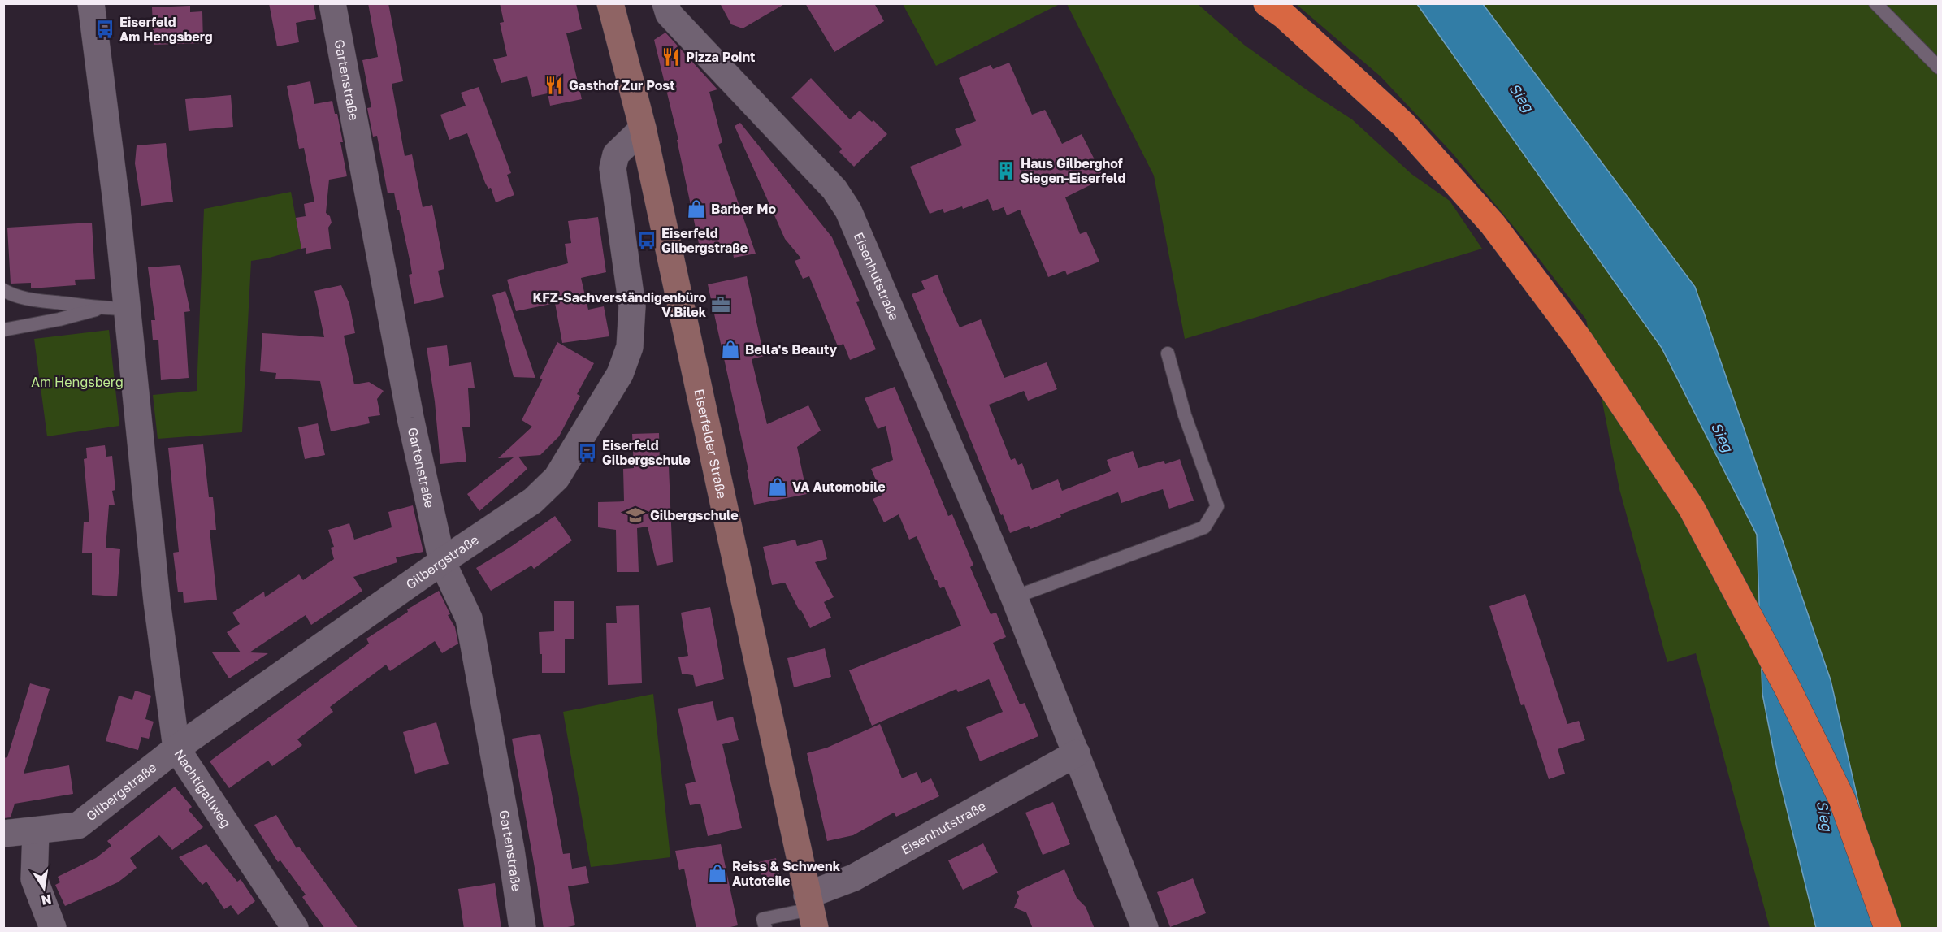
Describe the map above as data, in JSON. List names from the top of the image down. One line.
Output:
{"streets":{"main road":["Eiserfelder Straße"],"street":["Gartenstraße","Eisenhutstraße","Gilbergstraße","Nachtigallweg"]},"crossings":[["Gartenstraße","Gilbergstraße"],["Eisenhutstraße","Eiserfelder Straße"],["Eiserfelder Straße","Gilbergstraße"],["Gilbergstraße","Nachtigallweg"]],"water":["Sieg"],"parks":["Am Hengsberg"],"places":{"bus stop":["Eiserfeld Am Hengsberg","Eiserfeld Gilbergstraße","Eiserfeld Gilbergschule"],"restaurant":["Pizza Point","Gasthof Zur Post"],"building":["Haus Gilberghof Siegen-Eiserfeld"],"shop":["Barber Mo","Bella's Beauty","VA Automobile","Reiss & Schwenk Autoteile"],"office":["KFZ-Sachverständigenbüro V.Bilek"],"school or university":["Gilbergschule"]},"north":"bottom"}
